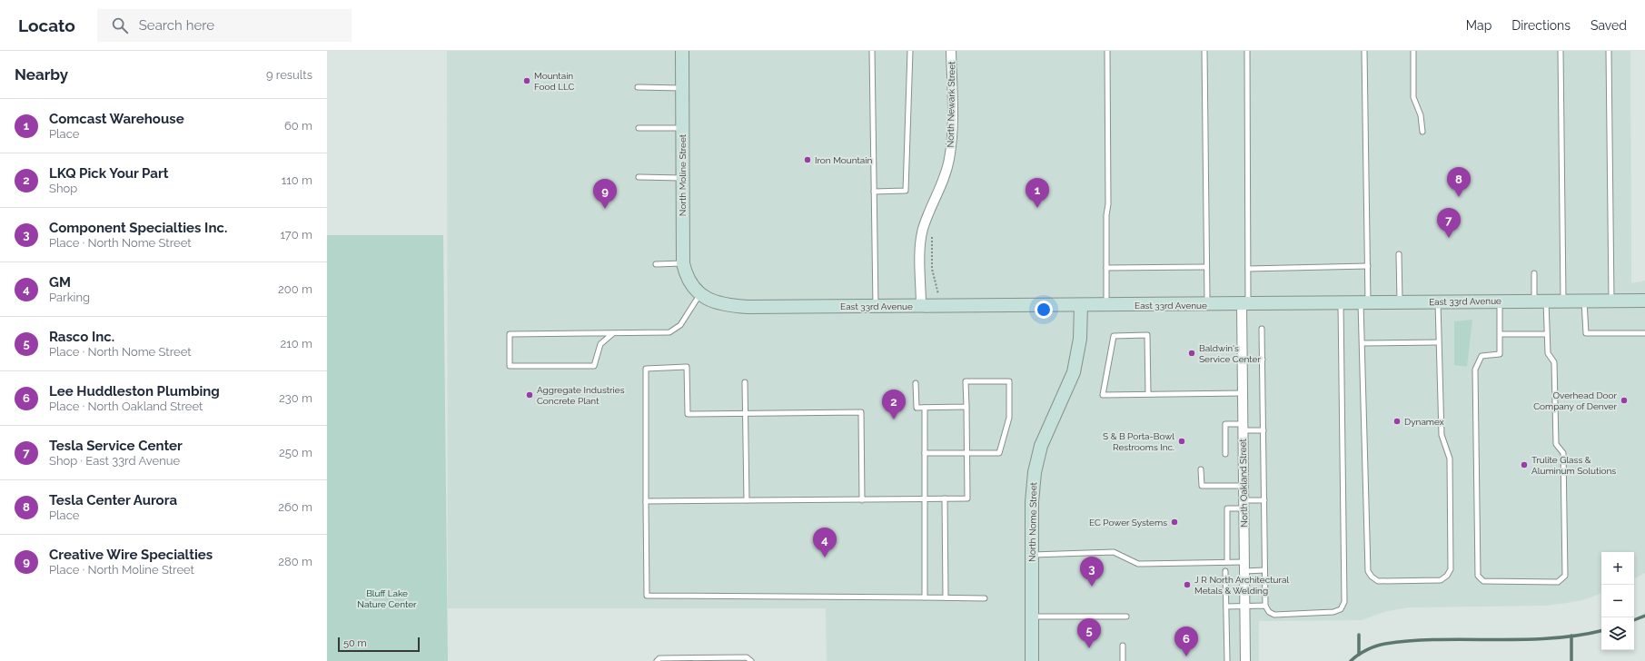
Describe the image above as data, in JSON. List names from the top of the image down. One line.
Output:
{"streets":{"street":["North Newark Street","North Moline Street","East 33rd Avenue","North Oakland Street","North Nome Street"]},"crossings":[["North Newark Street","East 33rd Avenue"],["North Moline Street","East 33rd Avenue"],["East 33rd Avenue","North Oakland Street"],["East 33rd Avenue","North Nome Street"]],"parks":["Bluff Lake Nature Center"],"places":["Mountain Food LLC","Iron Mountain","Baldwin's Service Center","Aggregate Industries Concrete Plant","Overhead Door Company of Denver","Dynamex","S & B Porta-Bowl Restrooms Inc.","Trulite Glass & Aluminum Solutions","EC Power Systems","J R North Architectural Metals & Welding"],"scale_bar":"50 m","page":{"header":"Locato","search":"Search here","nav":["Map","Directions","Saved"],"heading":["Nearby","9 results"],"list":[{"mark":"1","name":"Comcast Warehouse","note":"Place","value":"60 m"},{"mark":"2","name":"LKQ Pick Your Part","note":"Shop","value":"110 m"},{"mark":"3","name":"Component Specialties Inc.","note":"Place · North Nome Street","value":"170 m"},{"mark":"4","name":"GM","note":"Parking","value":"200 m"},{"mark":"5","name":"Rasco Inc.","note":"Place · North Nome Street","value":"210 m"},{"mark":"6","name":"Lee Huddleston Plumbing","note":"Place · North Oakland Street","value":"230 m"},{"mark":"7","name":"Tesla Service Center","note":"Shop · East 33rd Avenue","value":"250 m"},{"mark":"8","name":"Tesla Center Aurora","note":"Place","value":"260 m"},{"mark":"9","name":"Creative Wire Specialties","note":"Place · North Moline Street","value":"280 m"}],"pins":["8","1","9","7","2","4","3","5","6"],"map_buttons":["+","−"],"scale":"50 m"}}
